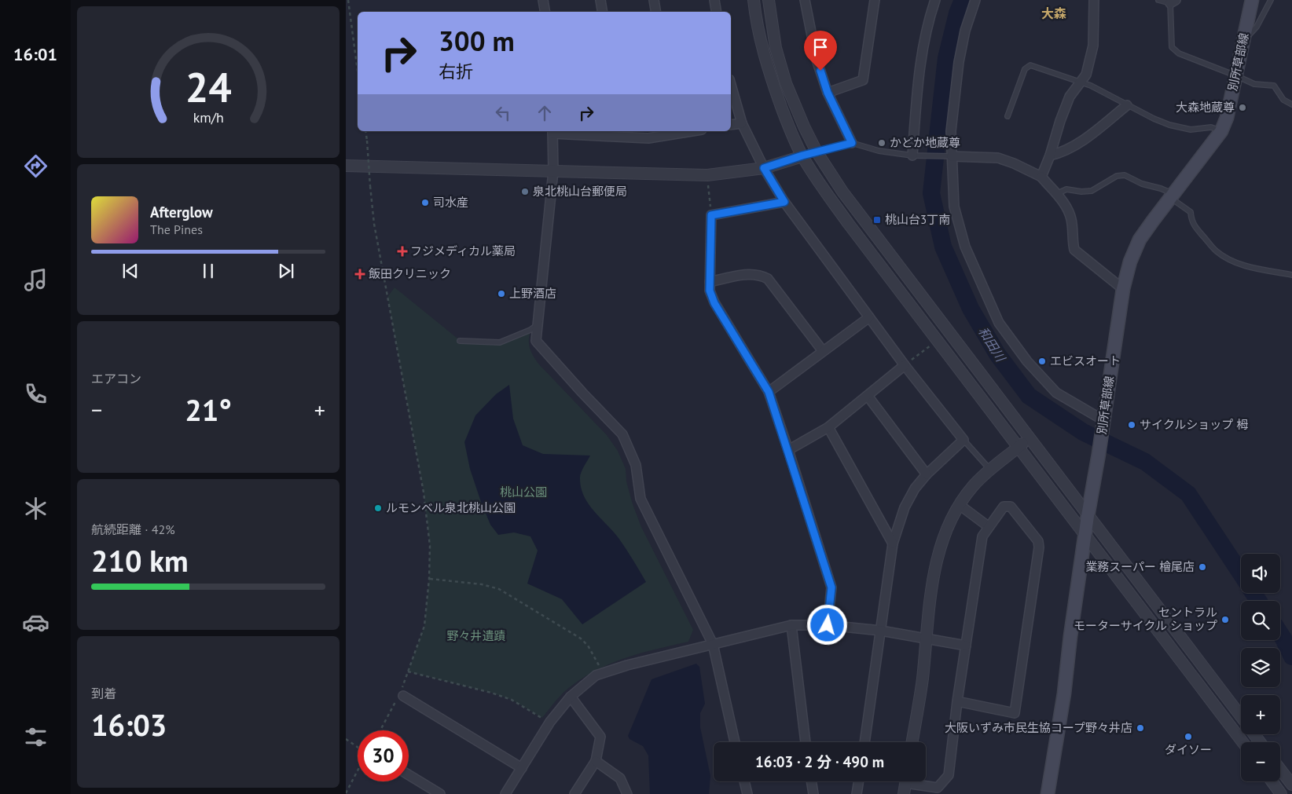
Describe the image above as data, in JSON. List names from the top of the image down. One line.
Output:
{"streets":{"main road":["別所草部線"]},"districts":["大森"],"water":["和田川"],"parks":["桃山公園","野々井遺蹟"],"places":{"other":["大森地蔵尊","かどか地蔵尊","泉北桃山台郵便局","司水産","上野酒店","エビスオート","サイクルショップ 栂","ルモンベル泉北桃山公園","業務スーパー 檜尾店","セントラル モーターサイクル ショップ","大阪いずみ市民生協コープ野々井店","ダイソー"],"transit":["桃山台3丁南"],"health":["フジメディカル薬局","飯田クリニック"]},"page":{"tabs":"16:01","turn":["300 m","右折"],"song":["Afterglow","The Pines"],"tile":["エアコン",["航続距離 · 42%","210 km"],["到着","16:03"]],"heat":["−","21°","+"],"map_buttons":["+","−"],"limit":"30","trip":"16:03 · 2 分 · 490 m","gauge":["24","km/h"]}}
